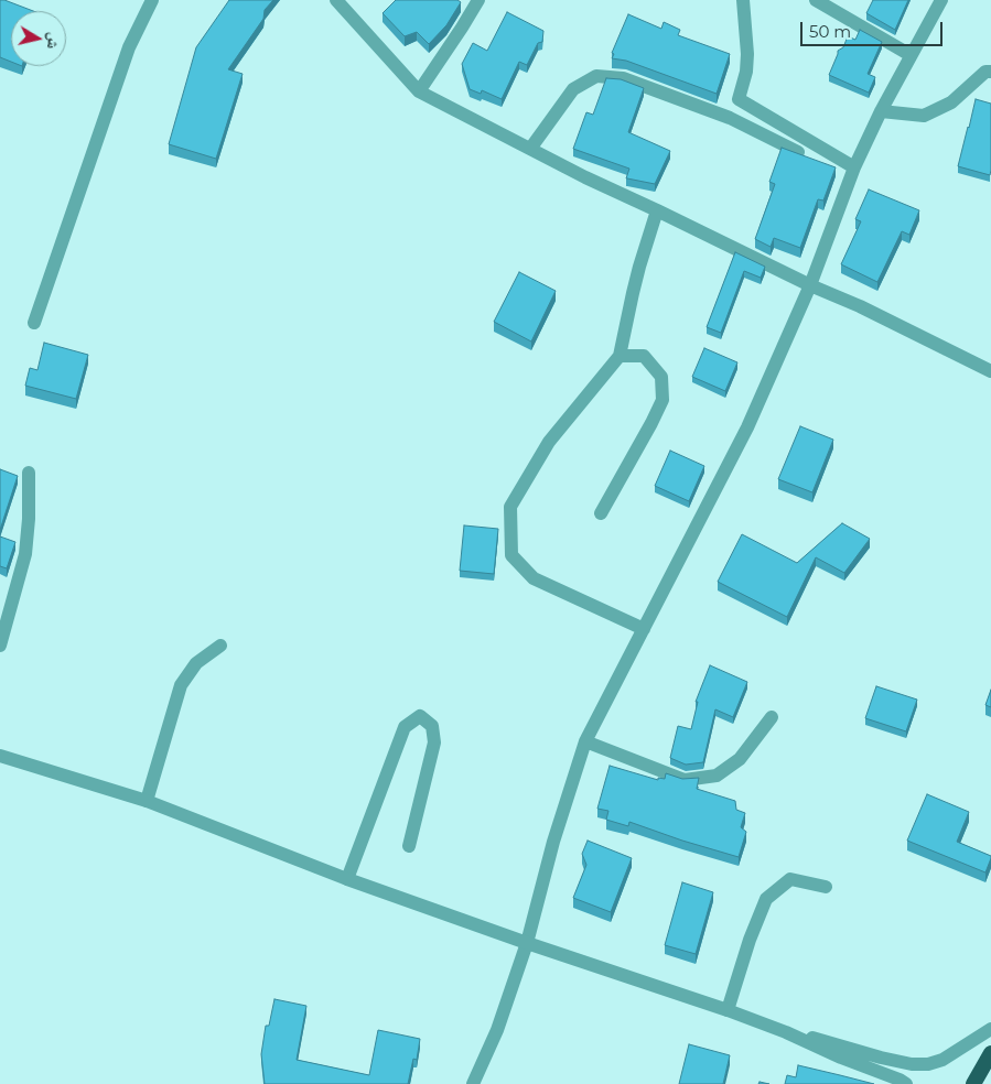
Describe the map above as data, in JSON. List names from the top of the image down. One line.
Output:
{"scale_bar":"50 m","north":"right"}
